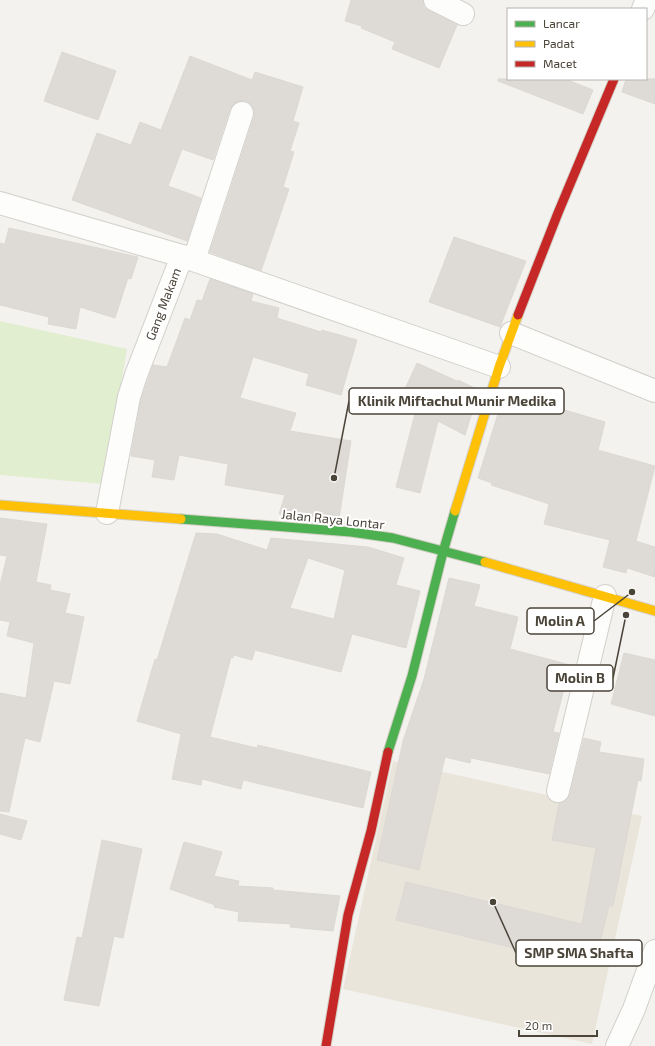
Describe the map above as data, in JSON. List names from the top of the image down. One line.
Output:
{"streets":{"street":["Gang Makam","Jalan Raya Lontar"]},"crossings":[["Gang Makam","Jalan Raya Lontar"]],"places":["Klinik Miftachul Munir Medika","Molin A","Molin B","SMP SMA Shafta"],"legend":["Lancar","Padat","Macet"],"scale_bar":"20 m"}
